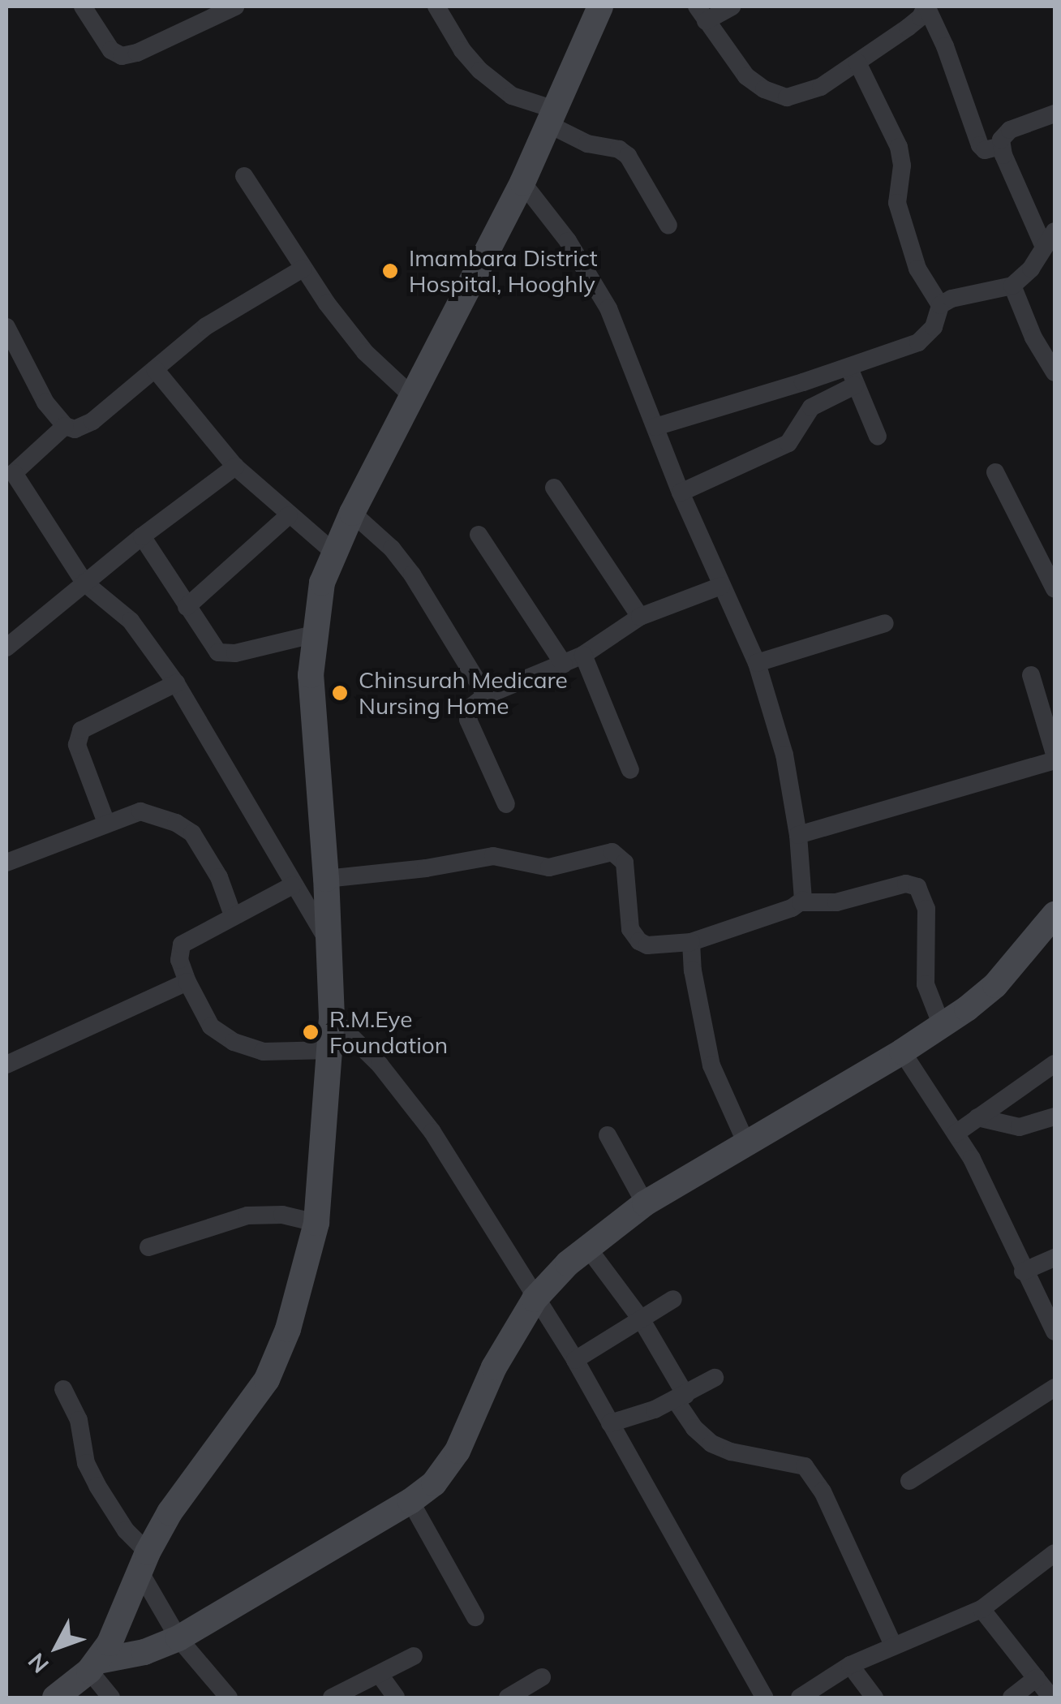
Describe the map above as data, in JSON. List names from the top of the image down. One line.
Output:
{"places":["Imambara District Hospital, Hooghly","Chinsurah Medicare Nursing Home","R.M.Eye Foundation"],"north":"bottom left"}
